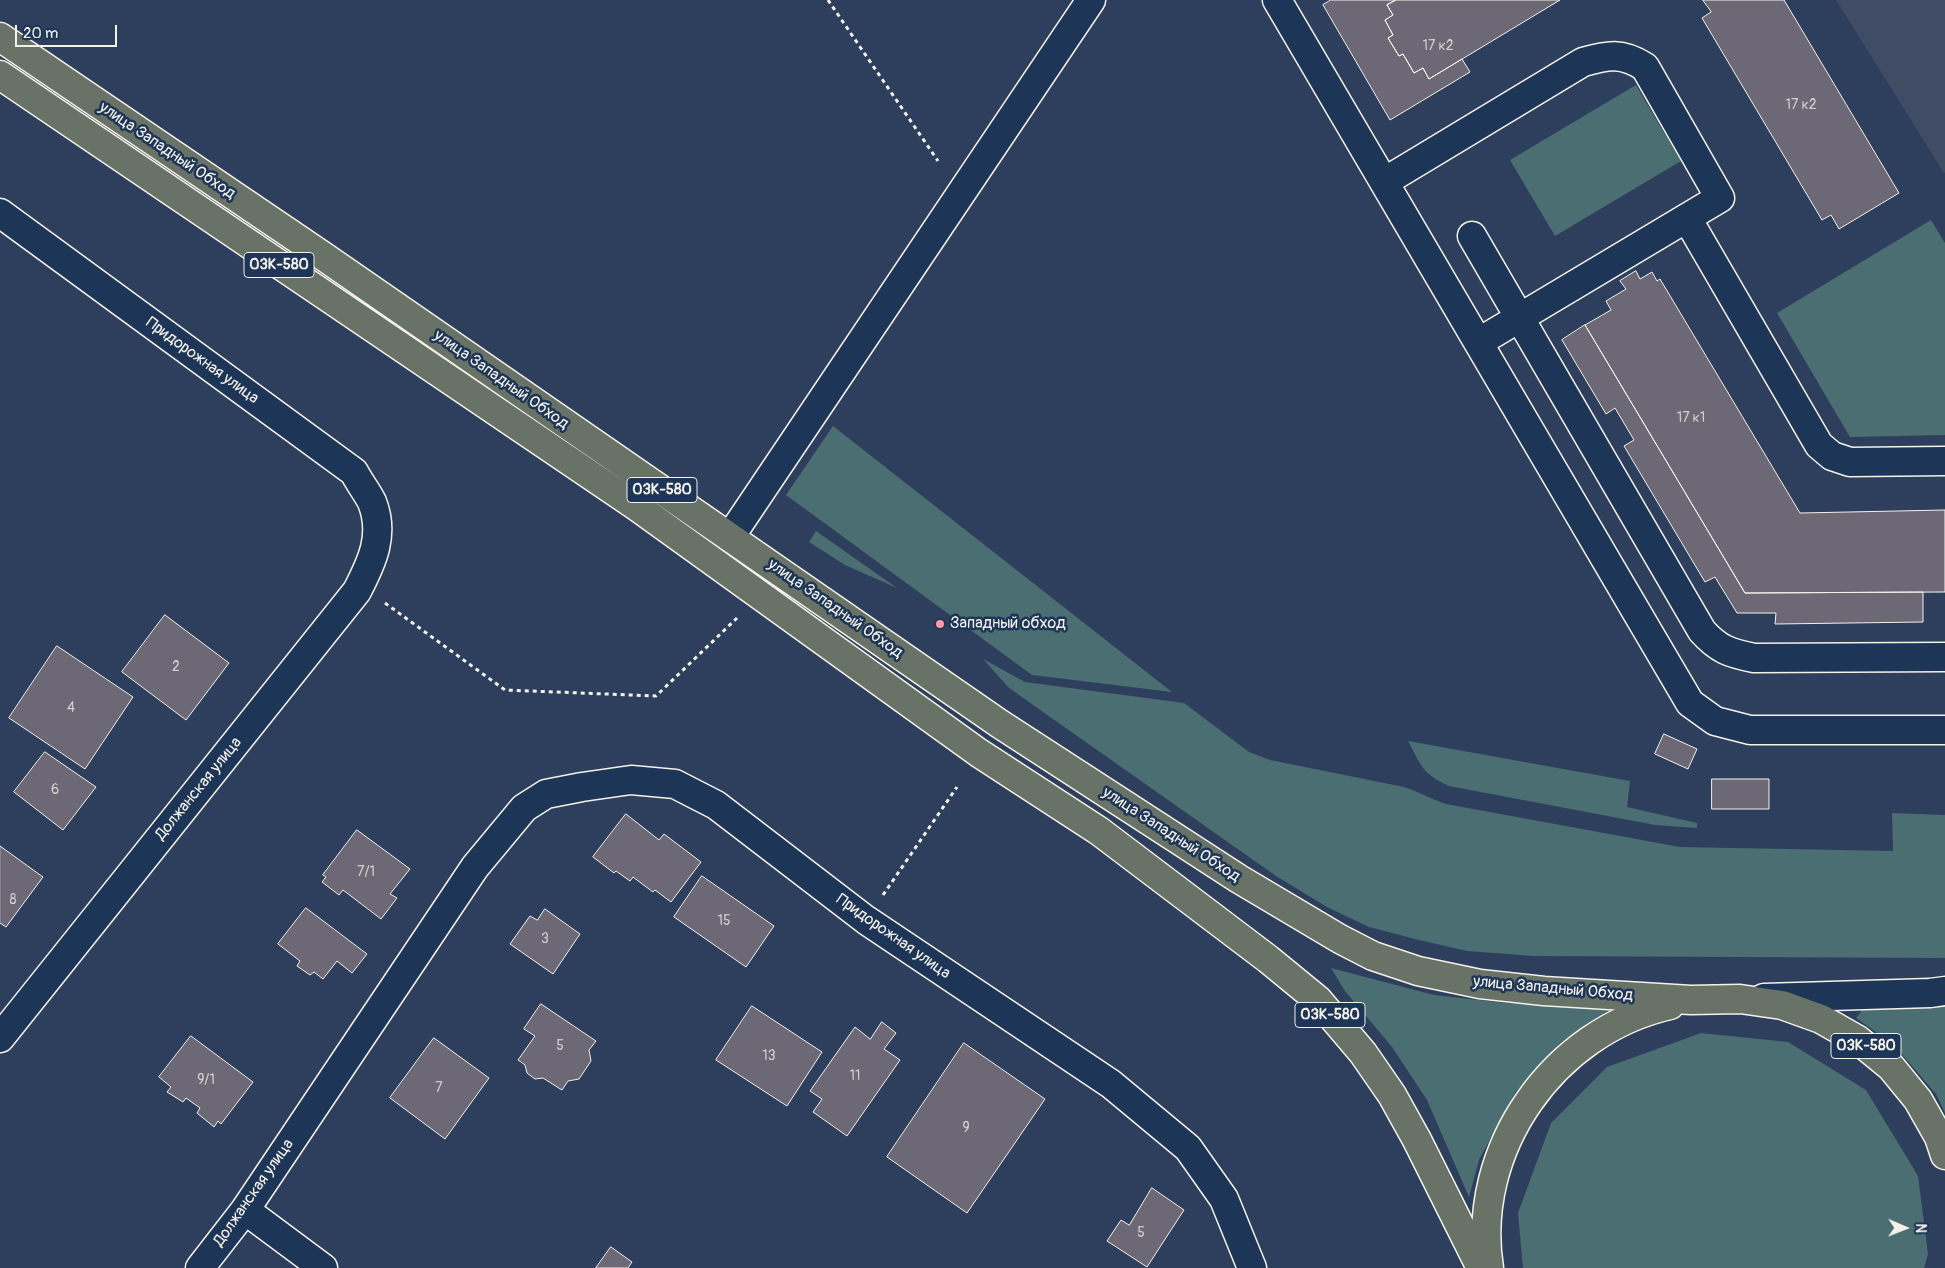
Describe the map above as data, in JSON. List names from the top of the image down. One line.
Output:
{"streets":{"highway":["улица Западный Обход","03К-580"],"street":["Придорожная улица","Должанская улица"]},"crossings":[["улица Западный Обход","03К-580"],["Придорожная улица","Должанская улица"]],"places":["Западный обход"],"house_numbers":["17 к2","17 к2","17 к1","2","4","6","7/1","8","15","3","5","13","11","9/1","7","9","5"],"scale_bar":"20 m","north":"right"}
